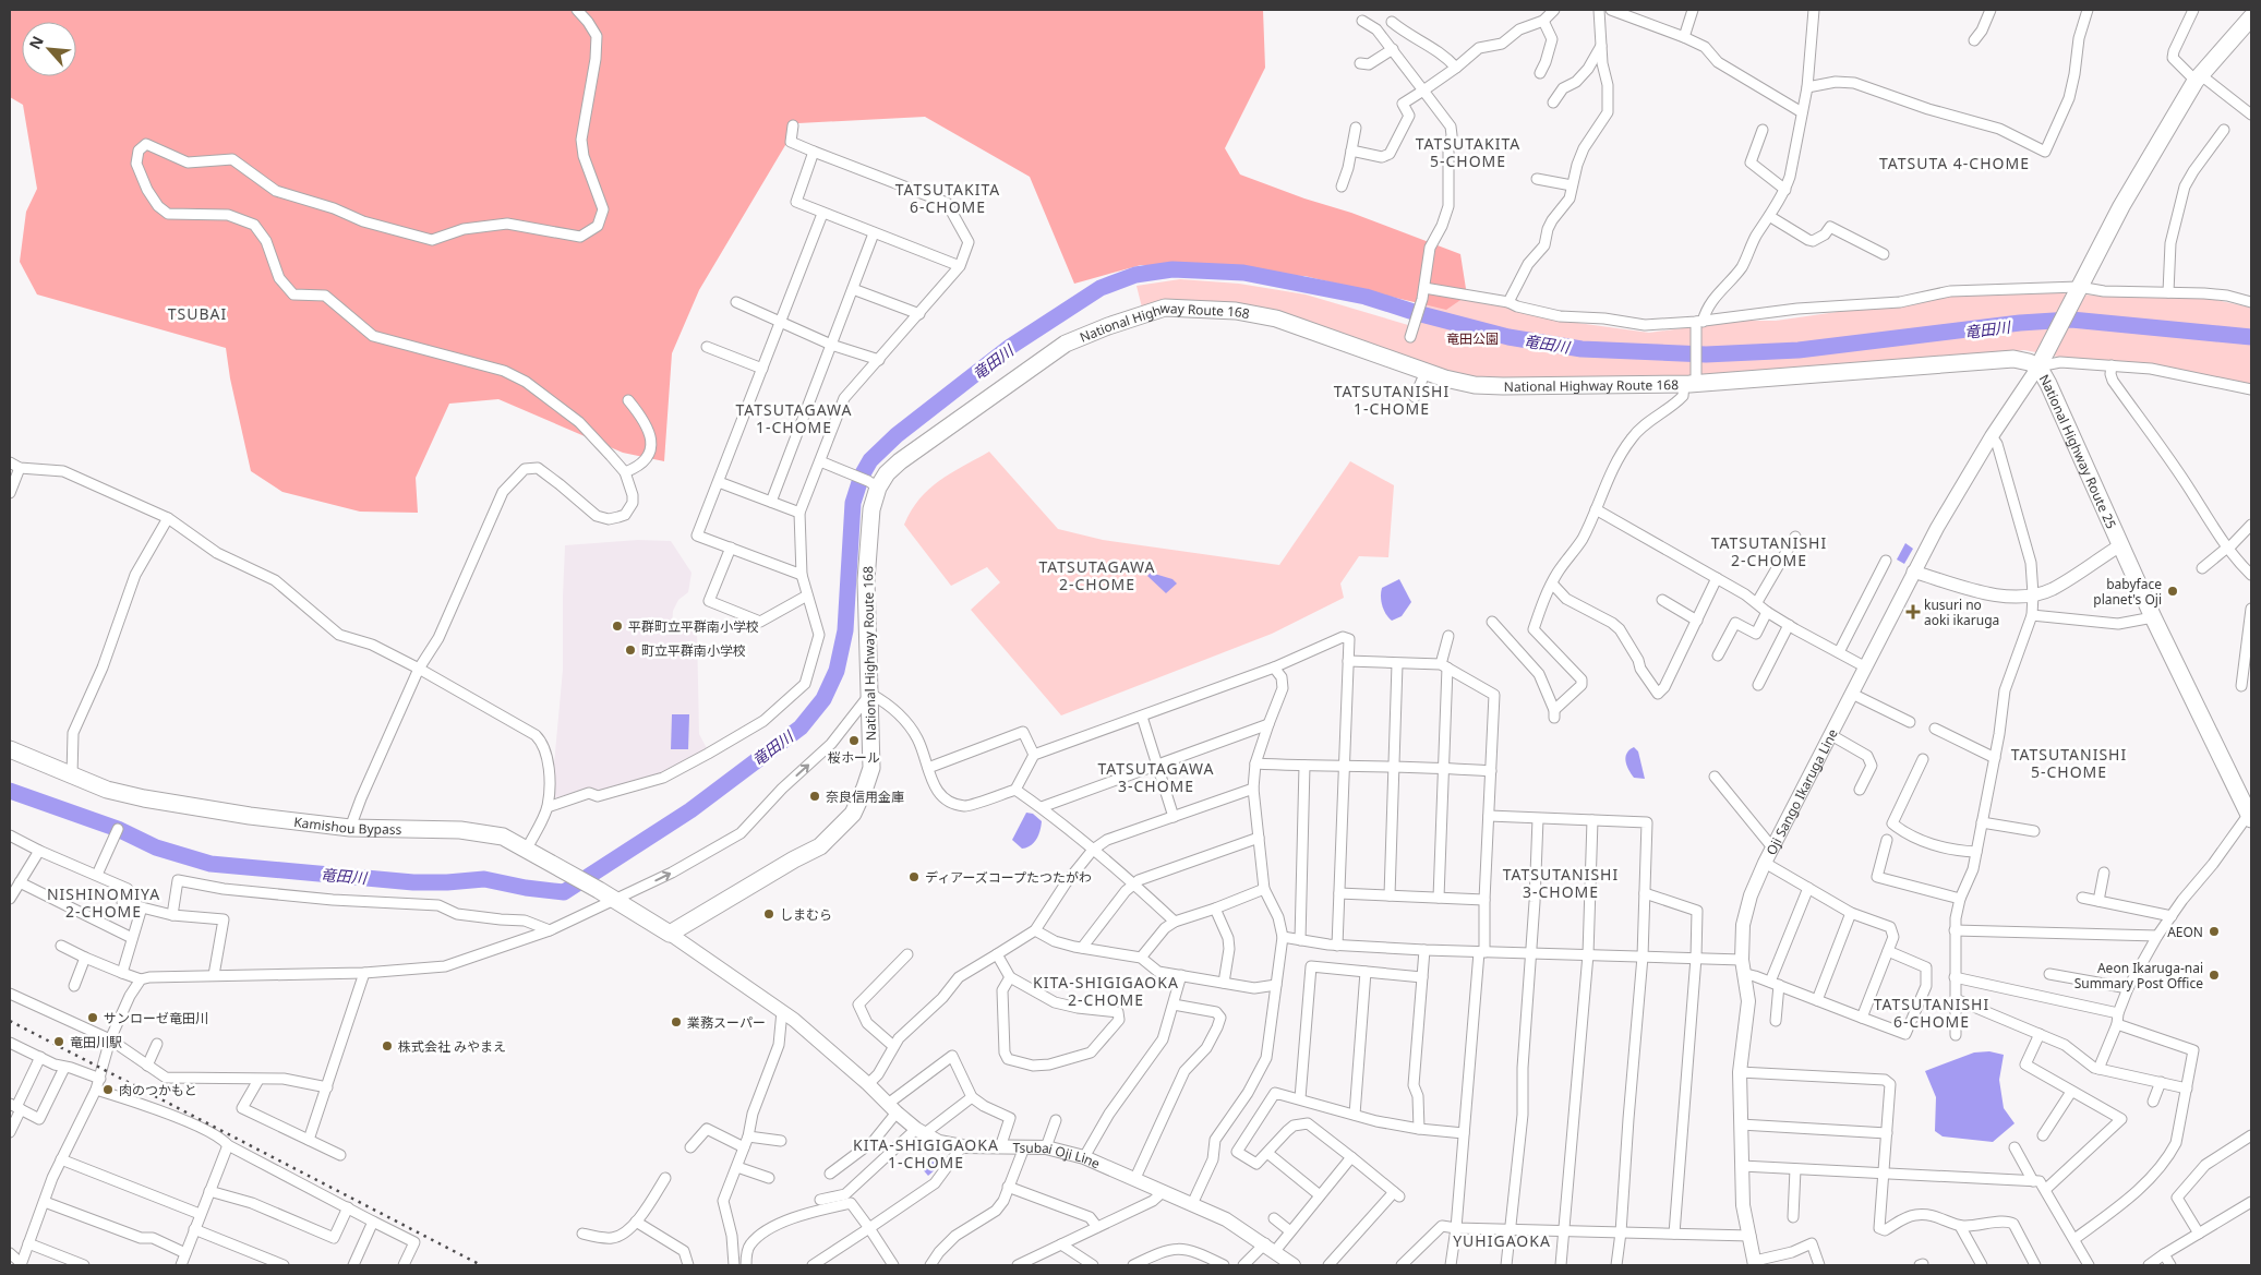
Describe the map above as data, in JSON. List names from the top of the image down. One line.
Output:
{"streets":{"highway":["National Highway Route 168","National Highway Route 25","Kamishou Bypass"],"main road":["Oji Sango Ikaruga Line","Tsubai Oji Line"]},"crossings":[["National Highway Route 168","National Highway Route 25"],["National Highway Route 168","Oji Sango Ikaruga Line"],["National Highway Route 168","Kamishou Bypass"],["National Highway Route 168","Tsubai Oji Line"],["National Highway Route 25","Oji Sango Ikaruga Line"],["Kamishou Bypass","Tsubai Oji Line"]],"districts":["TATSUTAKITA 5-CHOME","TATSUTA 4-CHOME","TATSUTAKITA 6-CHOME","TSUBAI","TATSUTANISHI 1-CHOME","TATSUTAGAWA 1-CHOME","TATSUTANISHI 2-CHOME","TATSUTAGAWA 2-CHOME","TATSUTANISHI 5-CHOME","TATSUTAGAWA 3-CHOME","TATSUTANISHI 3-CHOME","NISHINOMIYA 2-CHOME","KITA-SHIGIGAOKA 2-CHOME","TATSUTANISHI 6-CHOME","KITA-SHIGIGAOKA 1-CHOME","YUHIGAOKA"],"water":["竜田川"],"parks":["竜田公園"],"places":{"other":["babyface planet's Oji","平群町立平群南小学校","町立平群南小学校","桜ホール","奈良信用金庫","ディアーズコープたつたがわ","しまむら","AEON","Aeon Ikaruga-nai Summary Post Office","サンローゼ竜田川","業務スーパー","竜田川駅","株式会社 みやまえ","肉のつかもと"],"health":["kusuri no aoki ikaruga"]},"north":"top left"}
